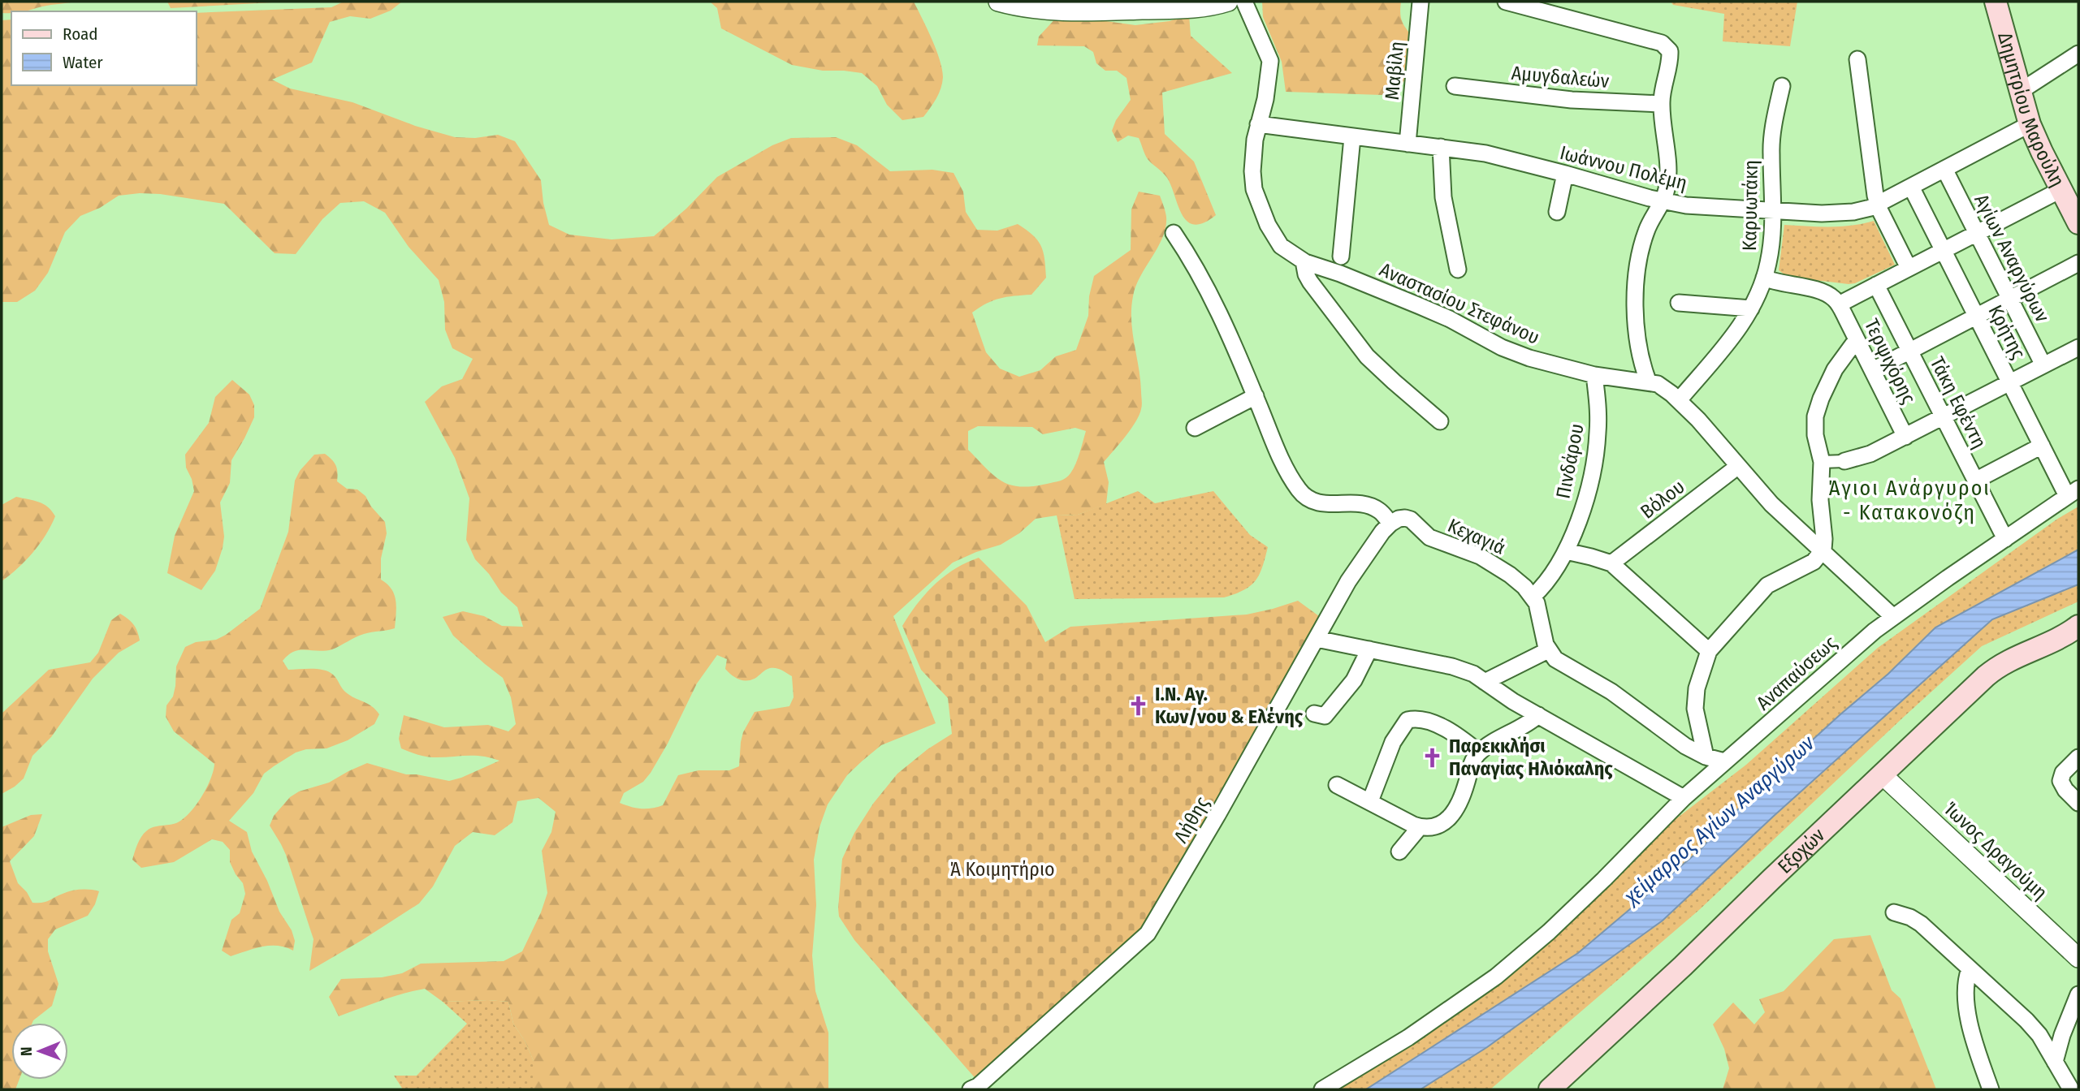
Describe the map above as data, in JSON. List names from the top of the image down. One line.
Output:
{"streets":{"main road":["Δημητρίου Μαρούλη","Εξοχών"],"street":["Μαβίλη","Αμυγδαλεών","Ιωάννου Πολέμη","Καρυωτάκη","Αγίων Αναργύρων","Αναστασίου Στεφάνου","Κρήτης","Τερψιχόρης","Τάκη Εφέντη","Πινδάρου","Βόλου","Κεχαγιά","Αναπαύσεως","Λήθης","Ίωνος Δραγούμη"]},"crossings":[["Μαβίλη","Ιωάννου Πολέμη"],["Δημητρίου Μαρούλη","Ιωάννου Πολέμη"],["Ιωάννου Πολέμη","Καρυωτάκη"],["Ιωάννου Πολέμη","Αγίων Αναργύρων"],["Ιωάννου Πολέμη","Αναστασίου Στεφάνου"],["Ιωάννου Πολέμη","Κρήτης"],["Καρυωτάκη","Αναστασίου Στεφάνου"],["Αναστασίου Στεφάνου","Πινδάρου"],["Αναστασίου Στεφάνου","Βόλου"],["Αναστασίου Στεφάνου","Αναπαύσεως"],["Κρήτης","Αναπαύσεως"],["Τάκη Εφέντη","Αναπαύσεως"],["Πινδάρου","Κεχαγιά"],["Κεχαγιά","Λήθης"],["Ίωνος Δραγούμη","Εξοχών"]],"districts":["Άγιοι Ανάργυροι - Κατακονόζη"],"water":["χείμαρρος Αγίων Αναργύρων"],"parks":["Ά Κοιμητήριο"],"places":{"church":["Ι.Ν. Αγ. Κων/νου & Ελένης","Παρεκκλήσι Παναγίας Ηλιόκαλης"]},"legend":["Road","Water"],"north":"left"}
